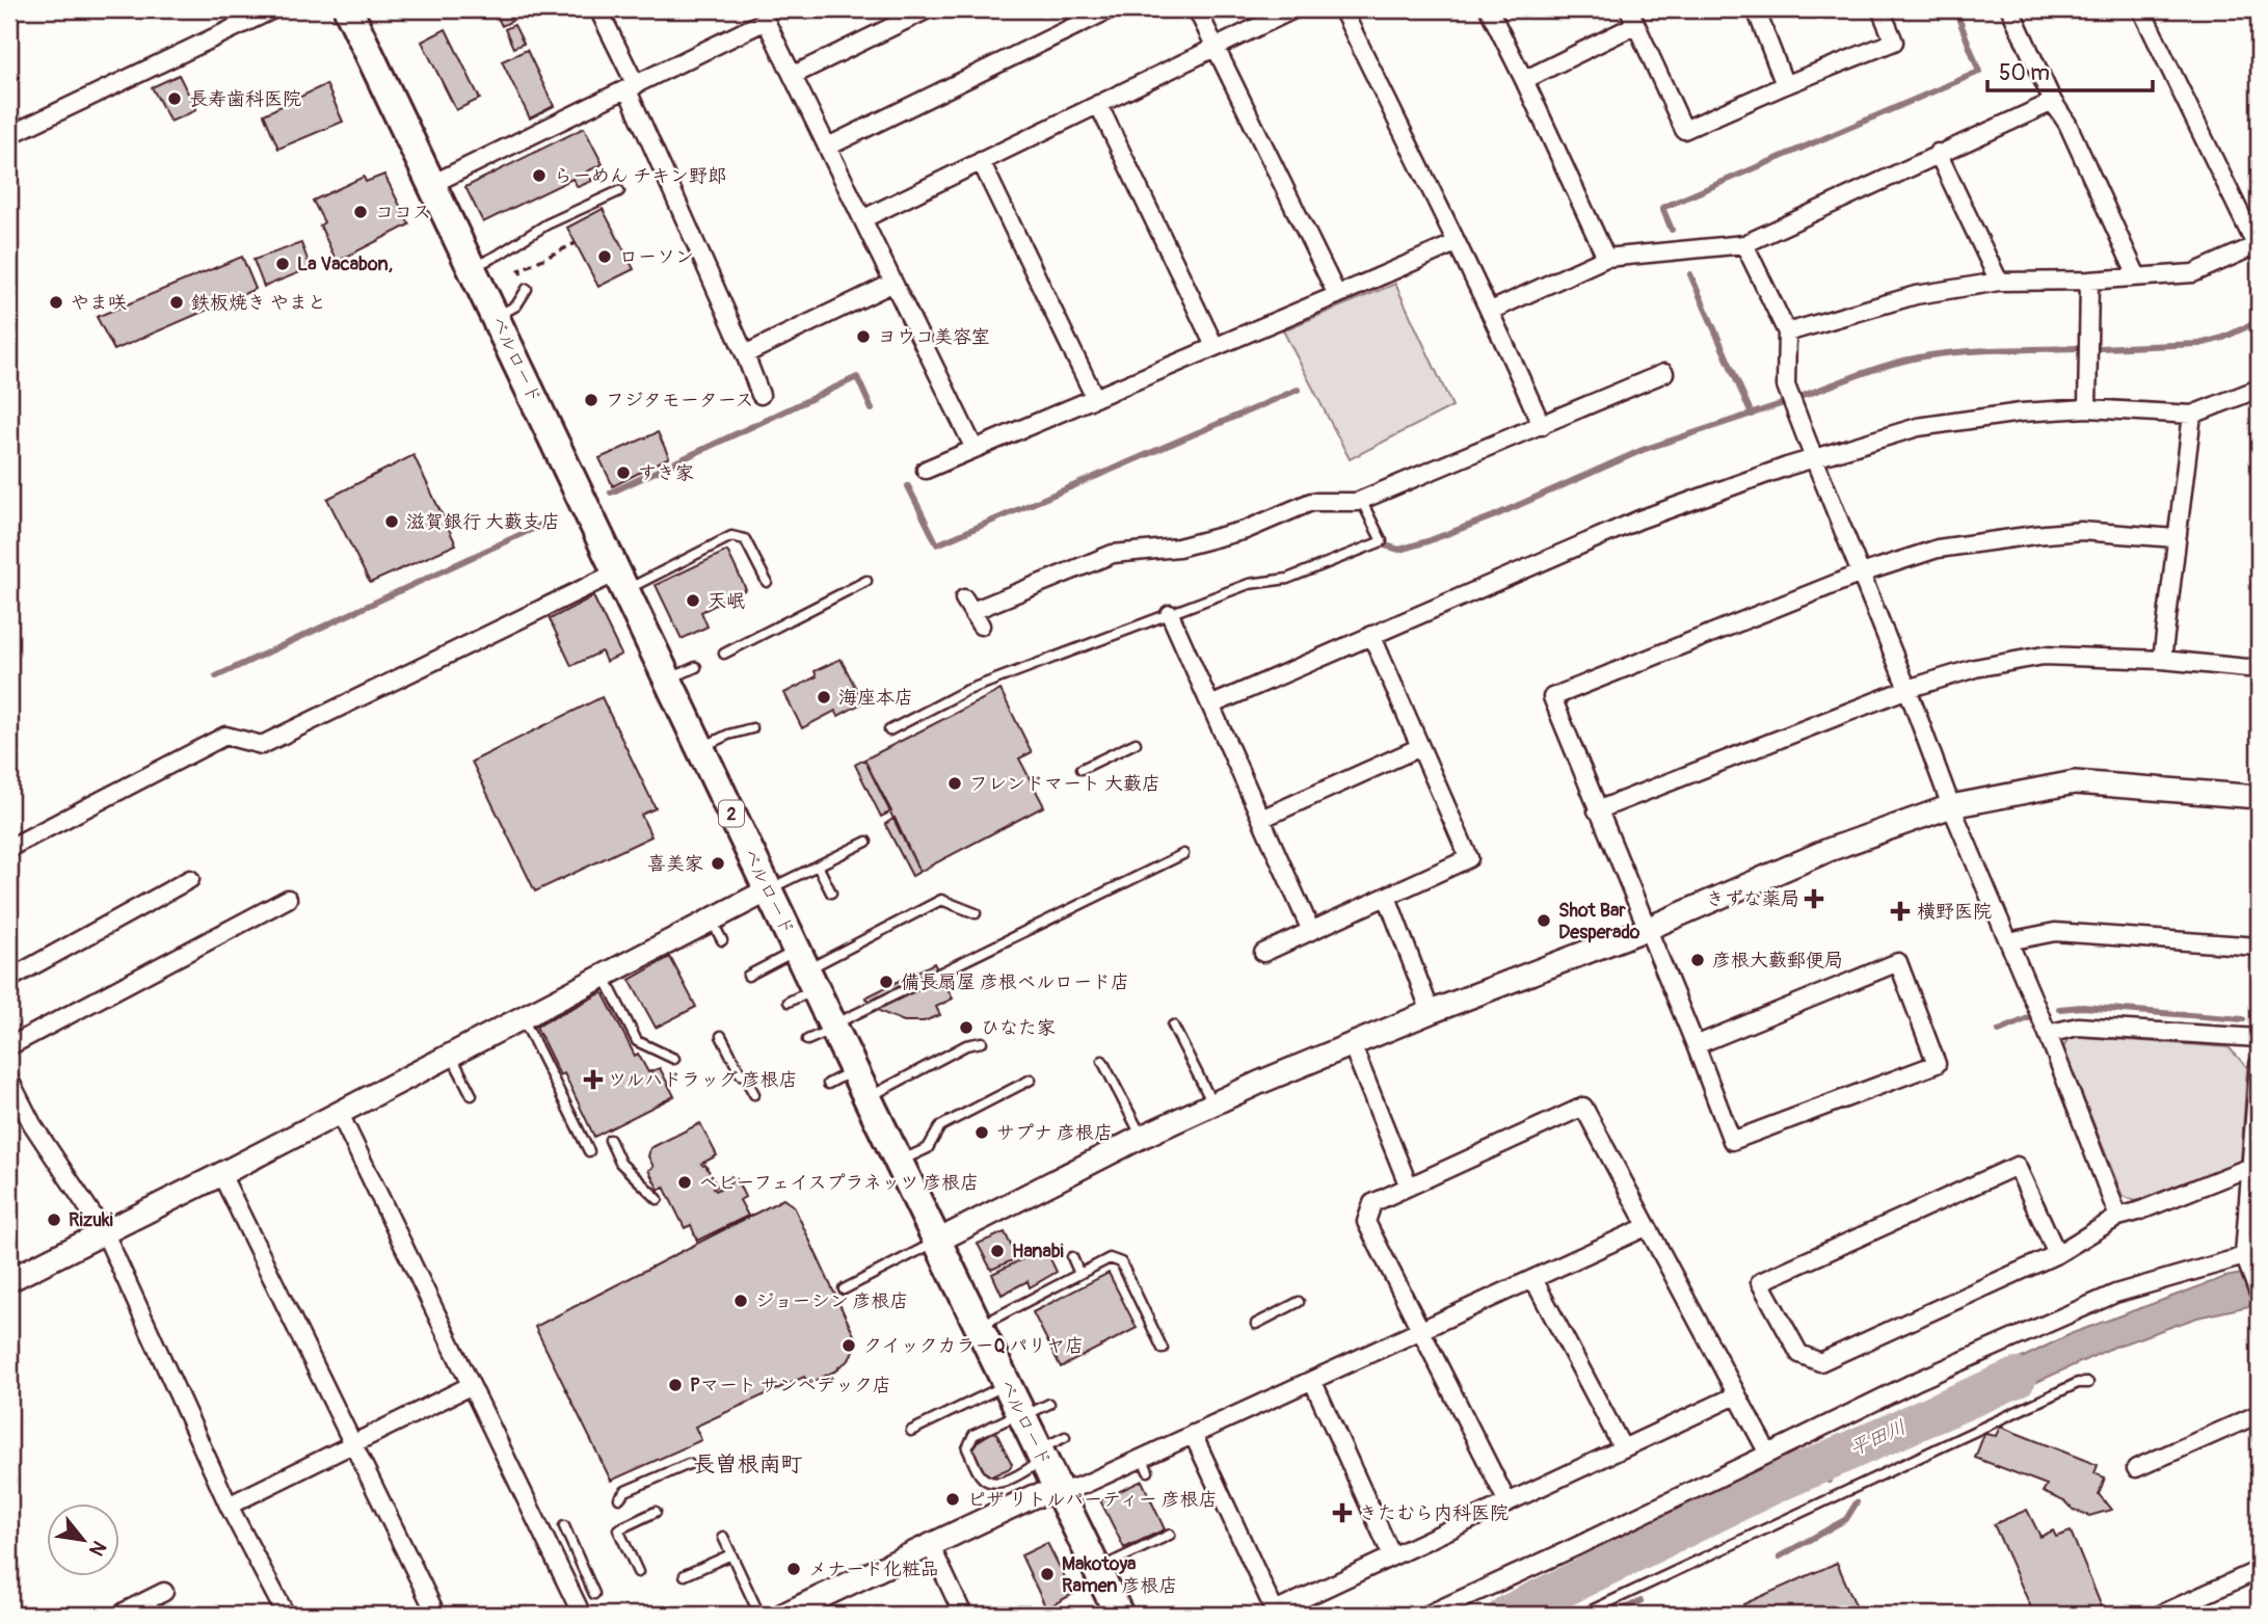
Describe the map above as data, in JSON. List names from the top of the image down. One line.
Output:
{"streets":{"main road":["ベルロード","2"]},"districts":["長曽根南町"],"water":["平田川"],"places":{"other":["長寿歯科医院","らーめん チキン野郎","ココス","ローソン","La Vacabon,","やま咲","鉄板焼き やまと","ヨウコ美容室","フジタモータース","すき家","滋賀銀行 大藪支店","天岷","海座本店","フレンドマート 大藪店","喜美家","Shot Bar Desperado","彦根大藪郵便局","備長扇屋 彦根ベルロード店","ひなた家","サプナ 彦根店","ベビーフェイスプラネッツ 彦根店","Rizuki","Hanabi","ジョーシン 彦根店","クイックカラーQ パリヤ店","Pマート サンペデック店","ピザ リトルパーティー 彦根店","メナード化粧品","Makotoya Ramen 彦根店"],"health":["きずな薬局","横野医院","ツルハドラッグ 彦根店","きたむら内科医院"]},"scale_bar":"50 m","north":"bottom right"}
